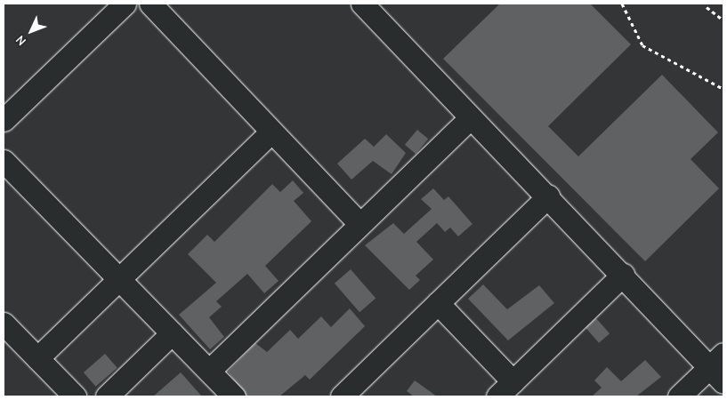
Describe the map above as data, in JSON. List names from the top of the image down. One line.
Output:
{"north":"bottom left"}
